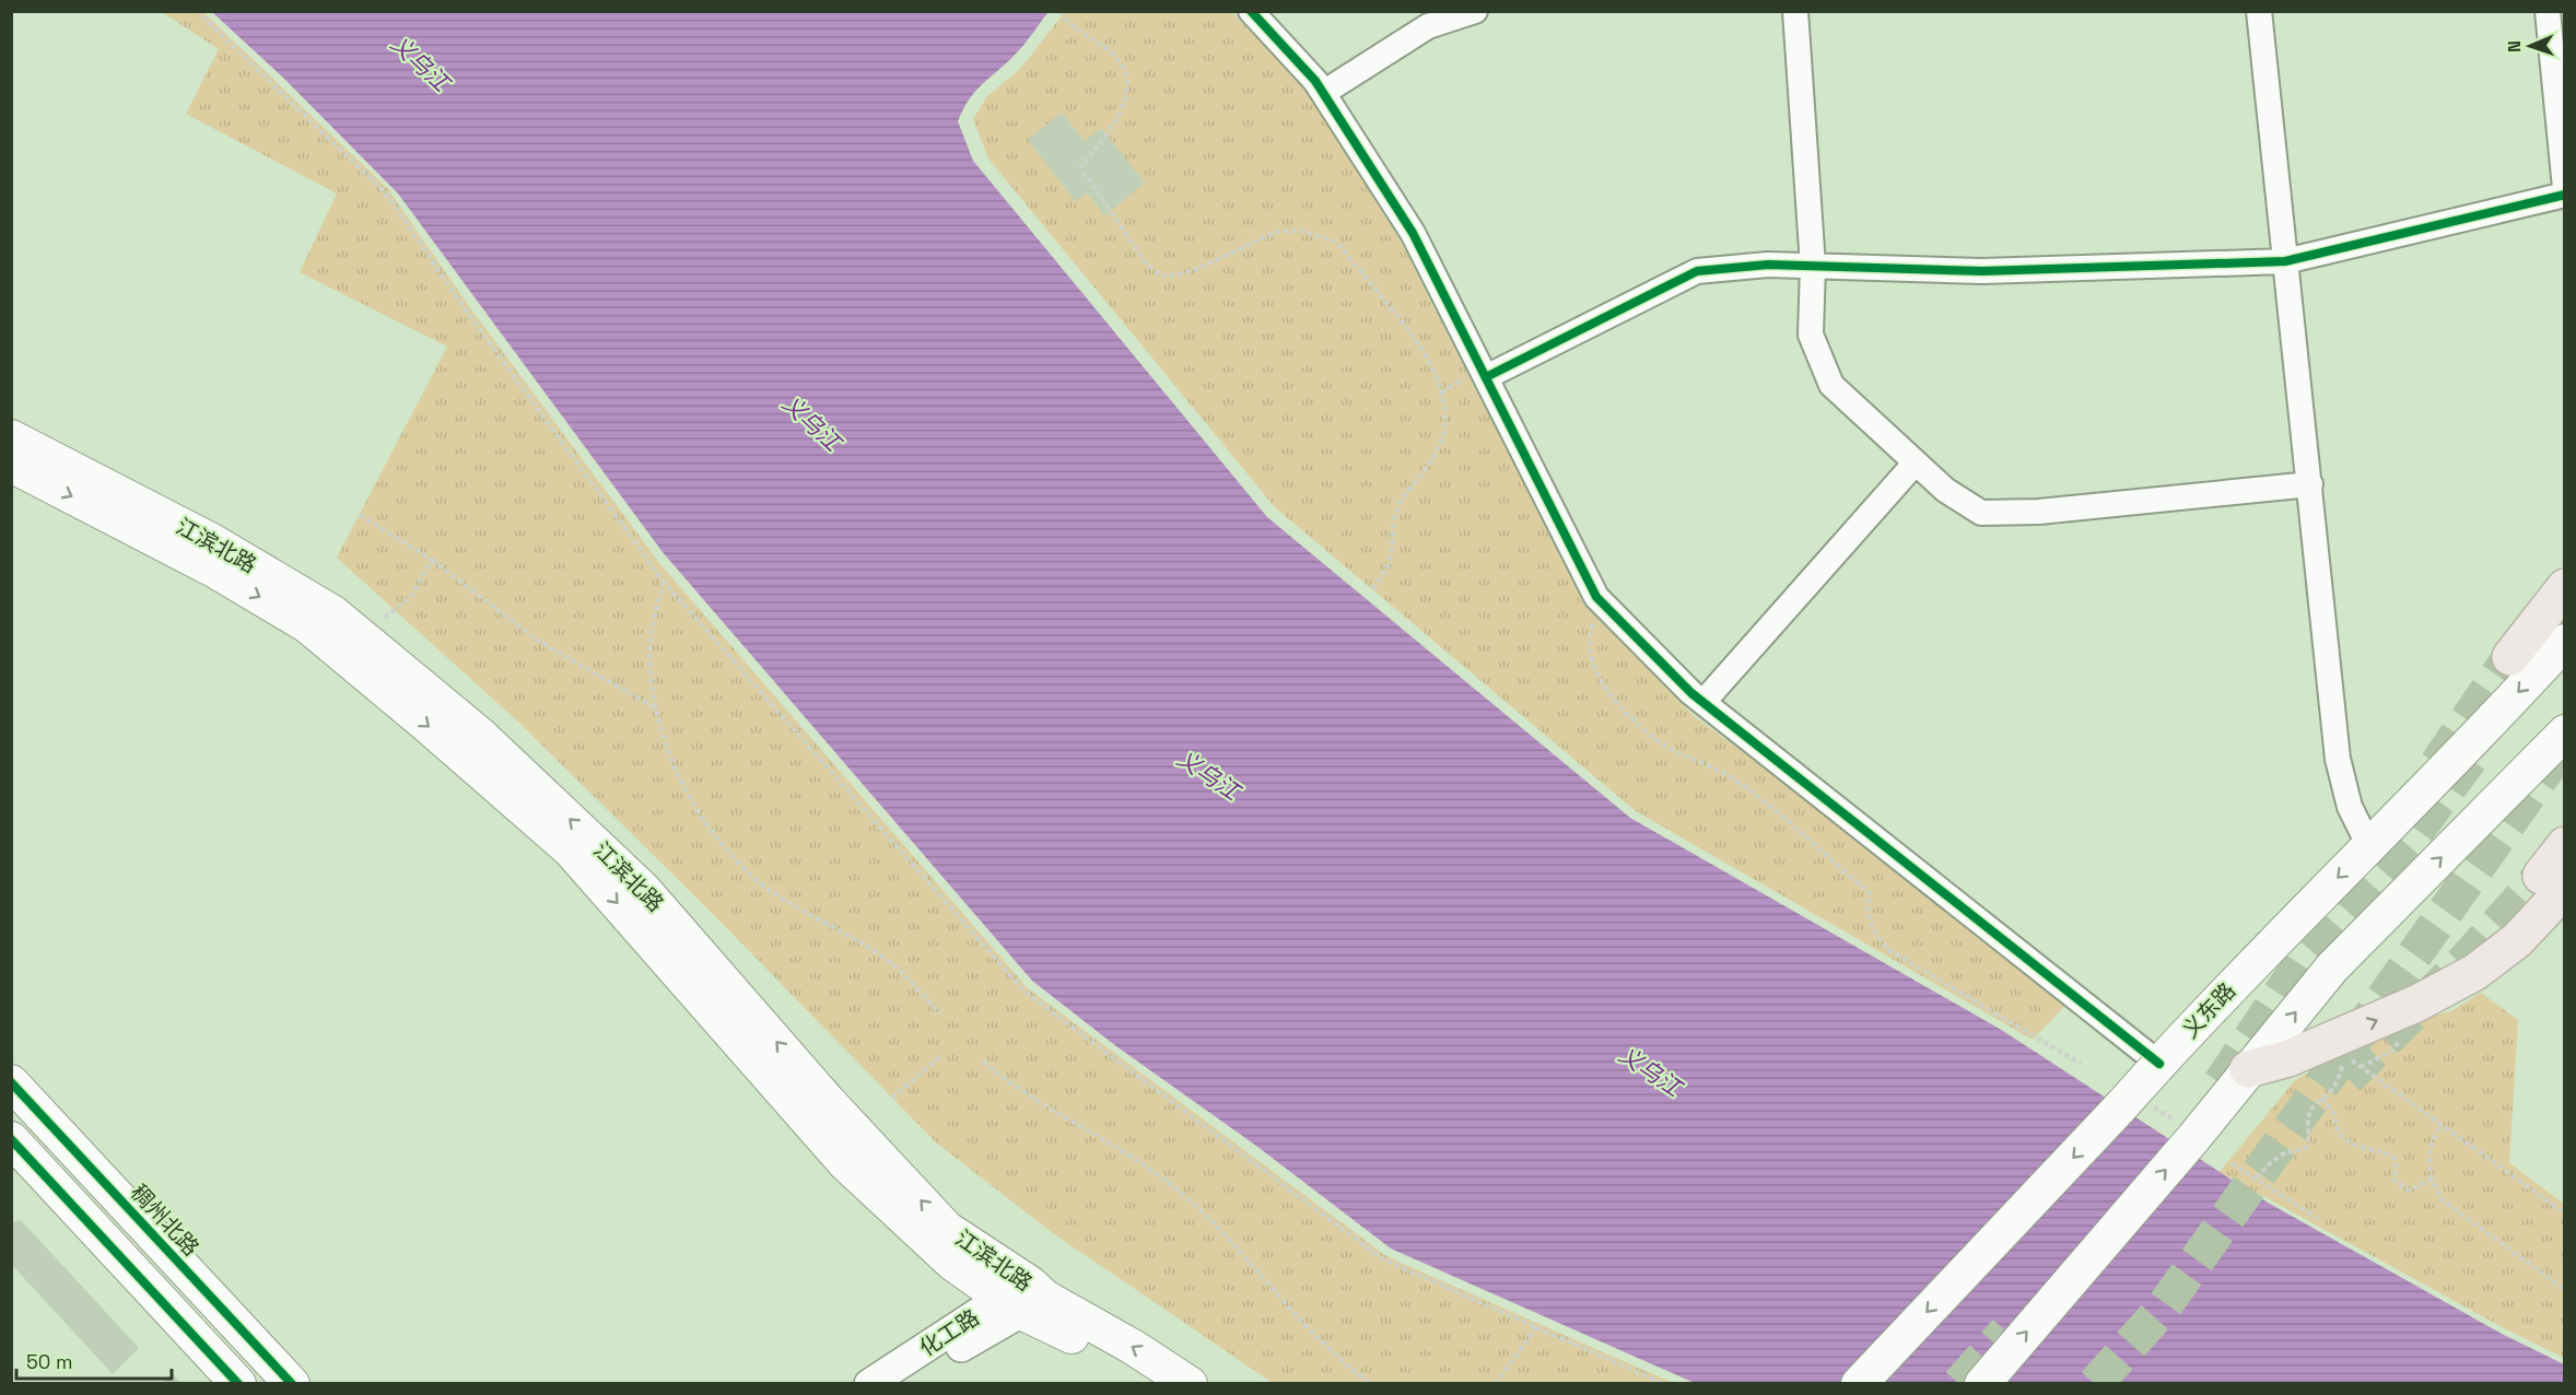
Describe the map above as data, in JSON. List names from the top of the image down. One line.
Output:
{"streets":{"main road":["江滨北路","义东路","稠州北路"],"street":["化工路"]},"crossings":[["江滨北路","化工路"]],"water":["义乌江"],"scale_bar":"50 m","north":"left"}
